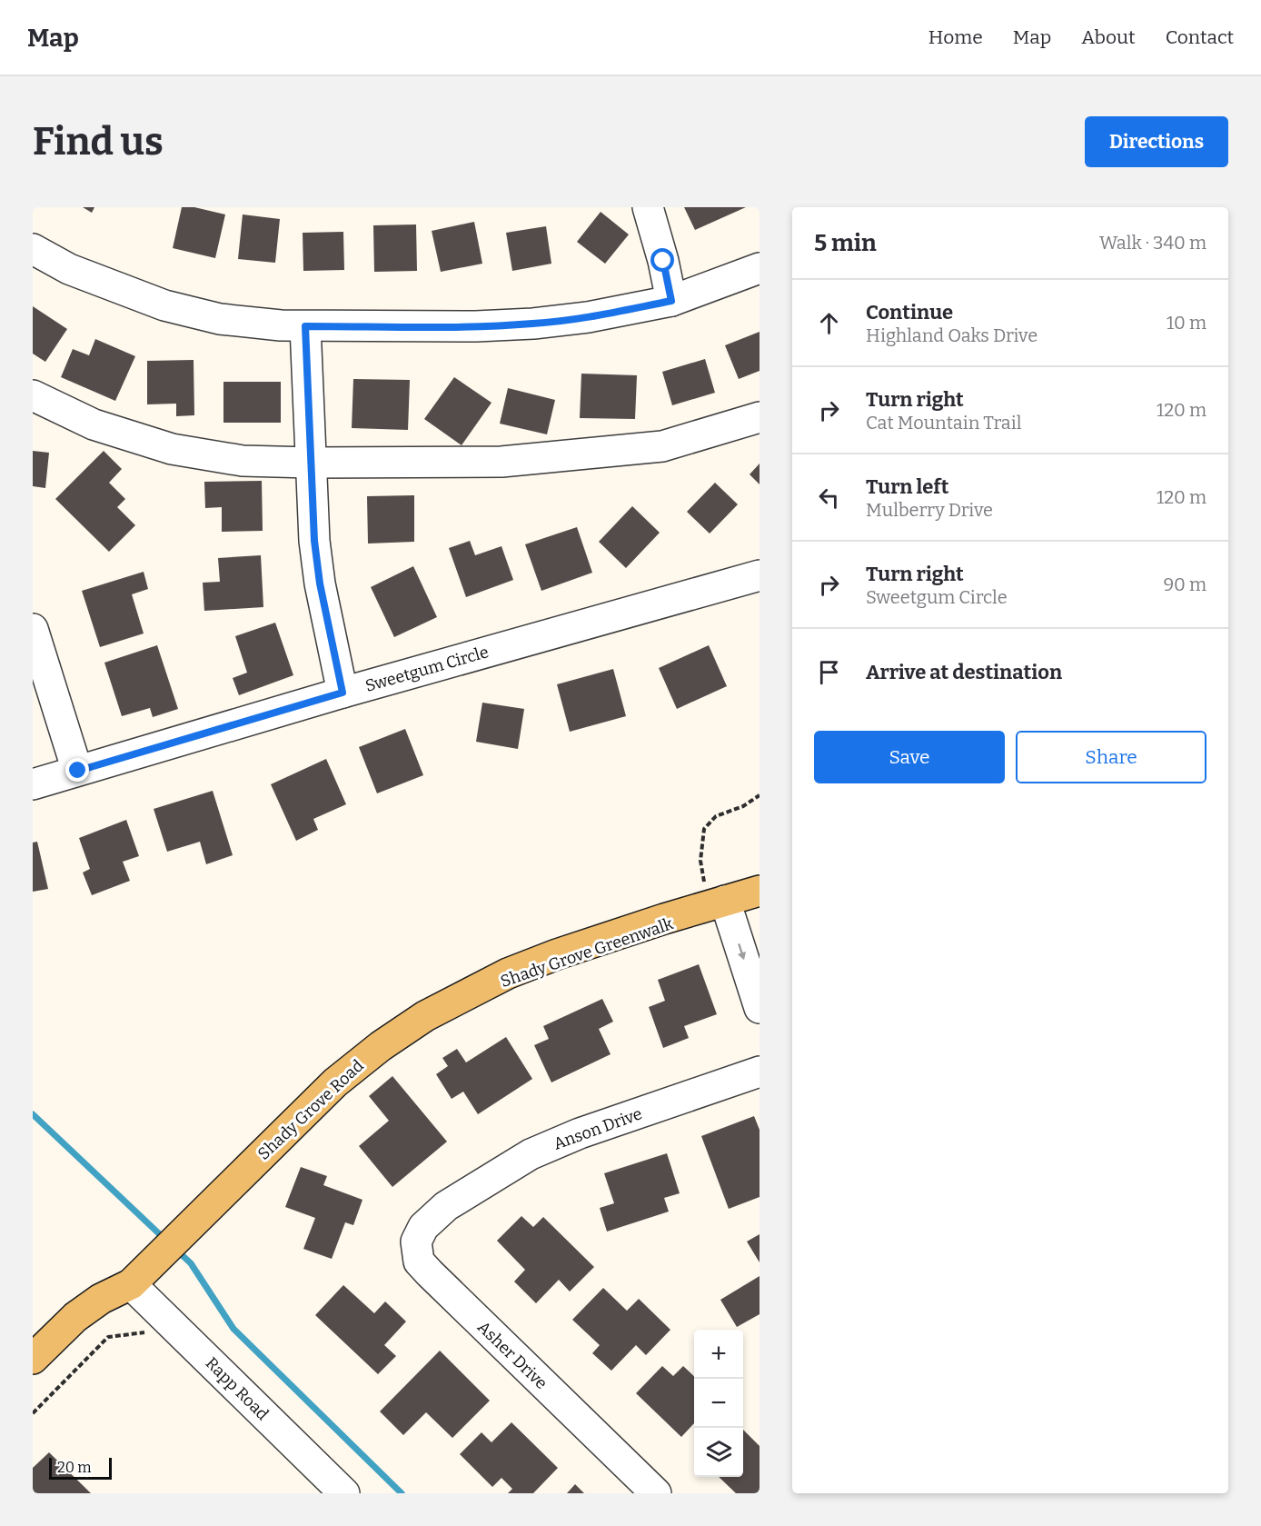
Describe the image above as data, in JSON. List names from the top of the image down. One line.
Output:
{"streets":{"main road":["Shady Grove Road"],"street":["Sweetgum Circle","Anson Drive","Asher Drive","Rapp Road"]},"crossings":[["Shady Grove Road","Rapp Road"],["Anson Drive","Asher Drive"]],"scale_bar":"20 m","page":{"header":"Map","nav":["Home","Map","About","Contact"],"buttons":["Directions",["Save","Share"]],"title":"Find us","heading":["5 min","Walk · 340 m"],"list":[["Continue","Highland Oaks Drive","10 m"],["Turn right","Cat Mountain Trail","120 m"],["Turn left","Mulberry Drive","120 m"],["Turn right","Sweetgum Circle","90 m"],"Arrive at destination"],"map_buttons":["+","−"],"scale":"20 m"}}
